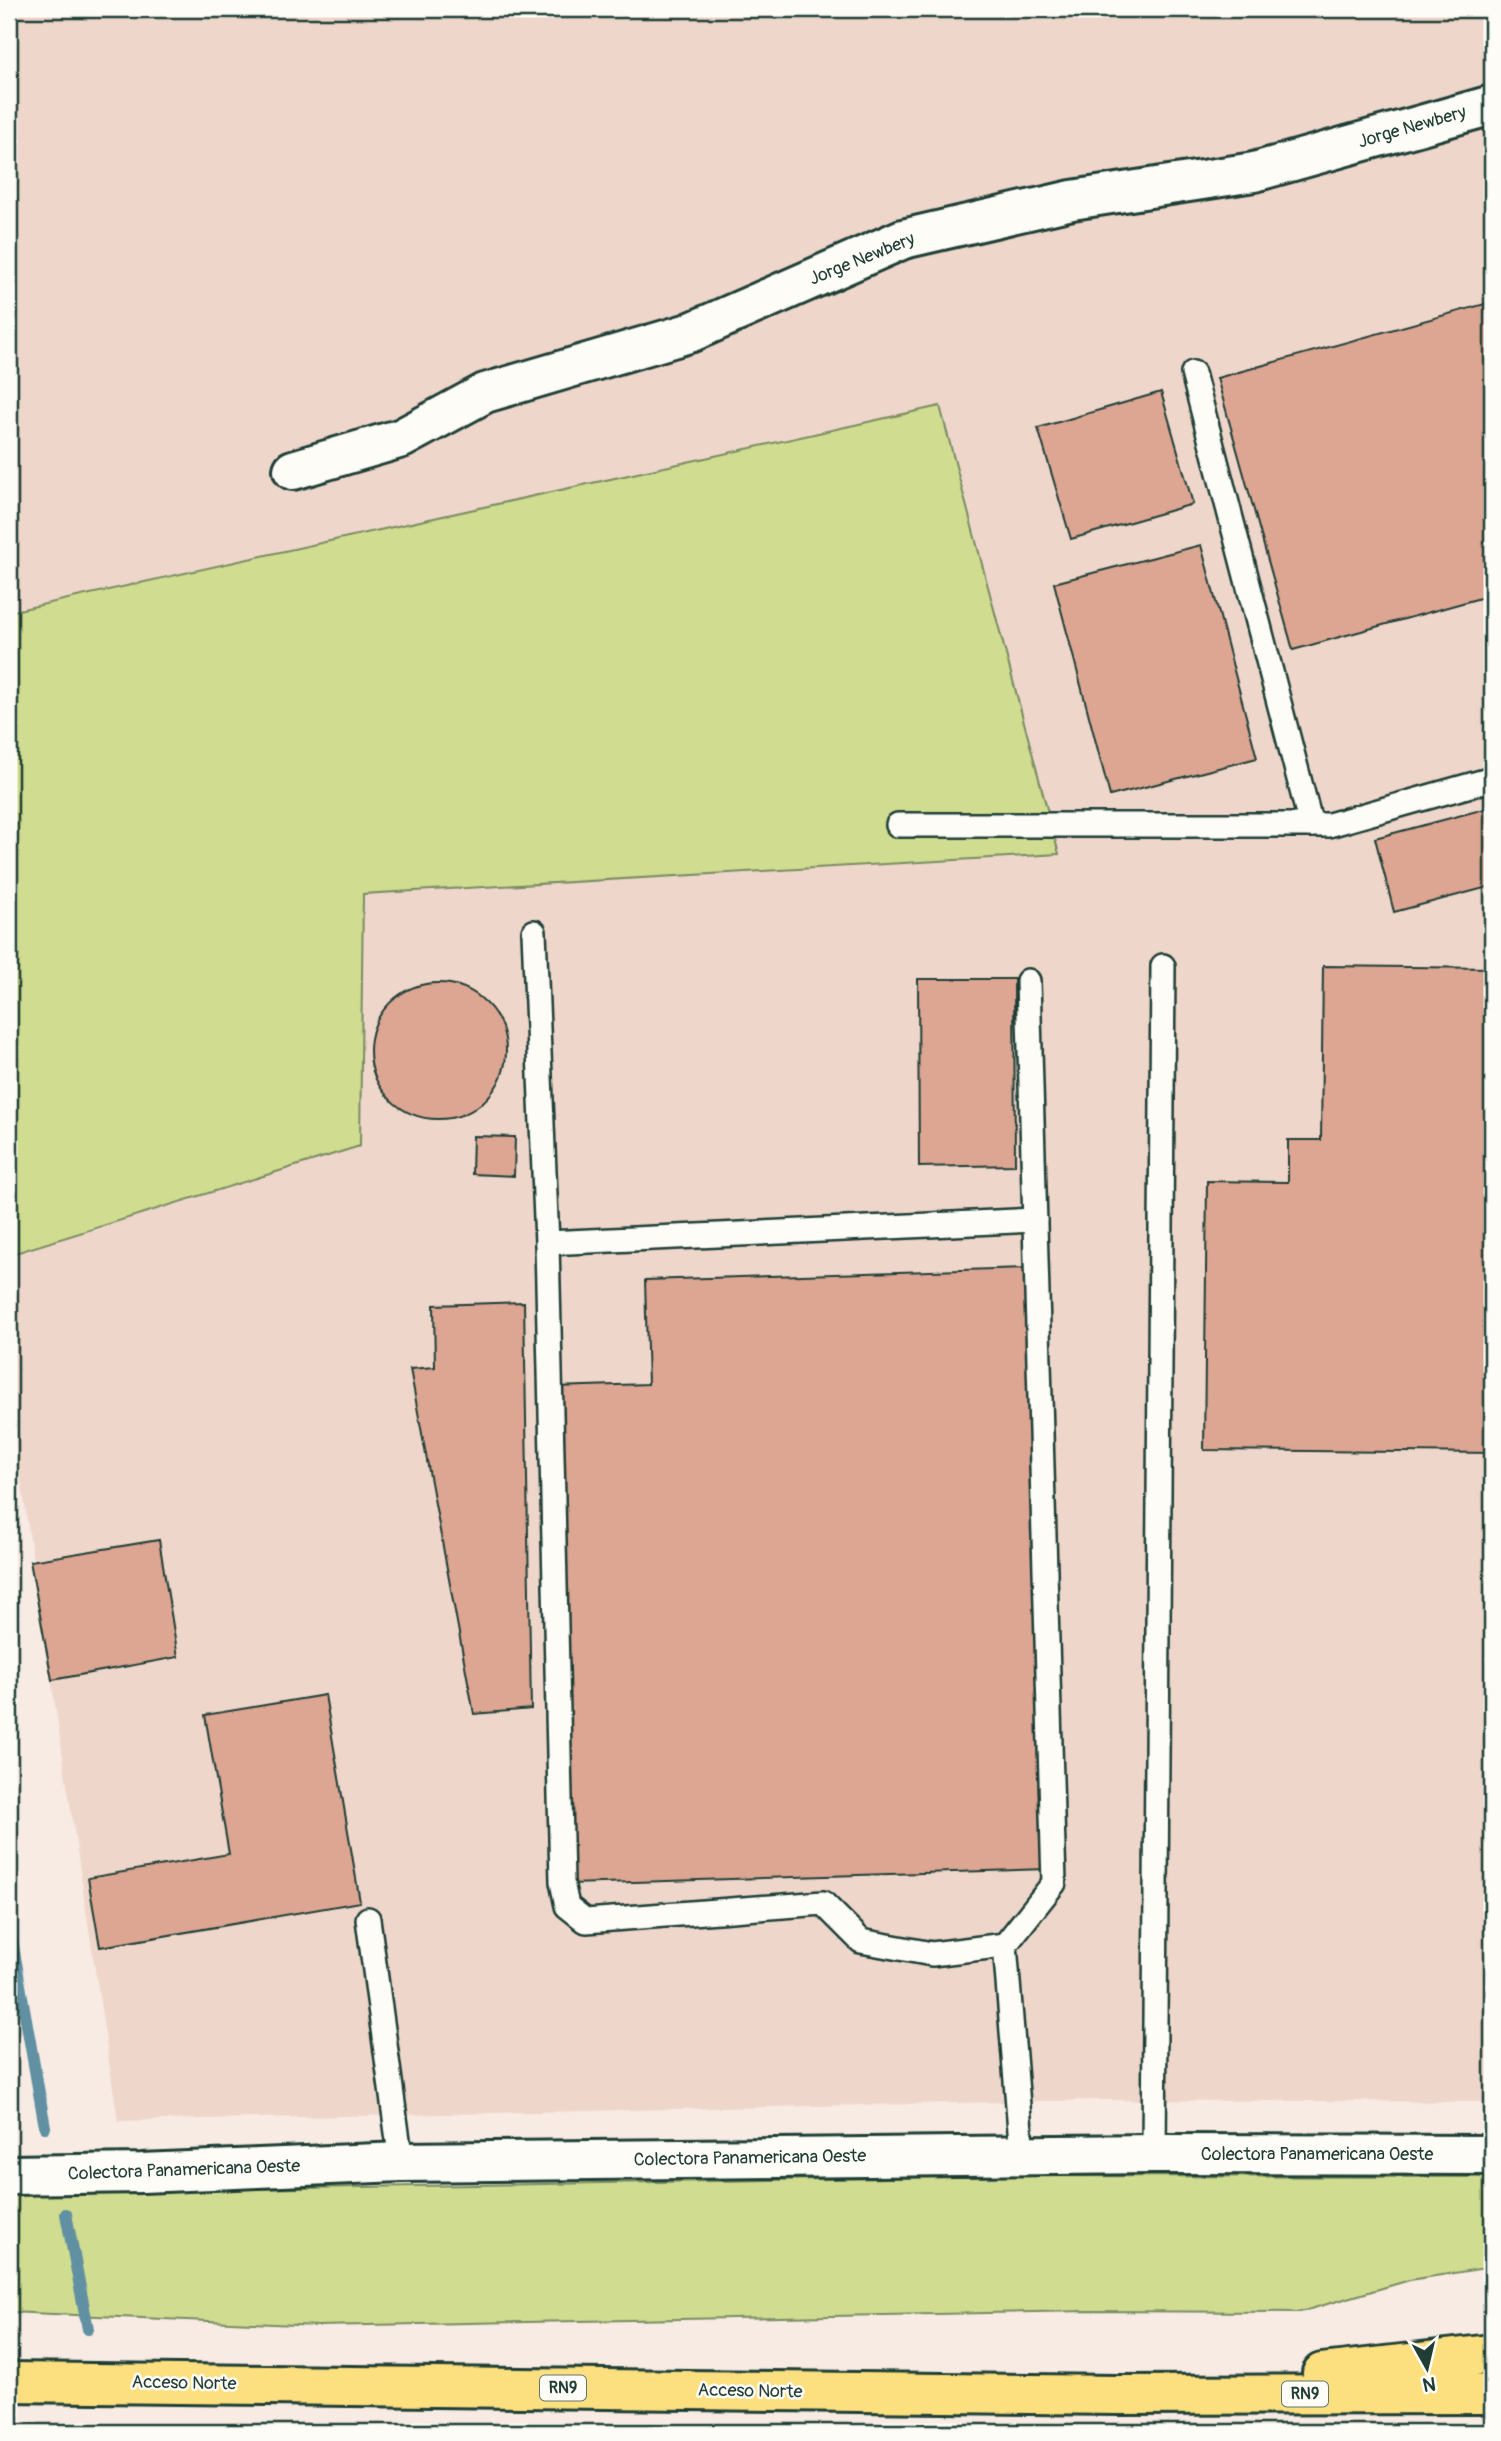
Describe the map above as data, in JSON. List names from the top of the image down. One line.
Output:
{"streets":{"highway":["Acceso Norte","RN9"],"street":["Jorge Newbery","Colectora Panamericana Oeste"]},"north":"bottom"}
